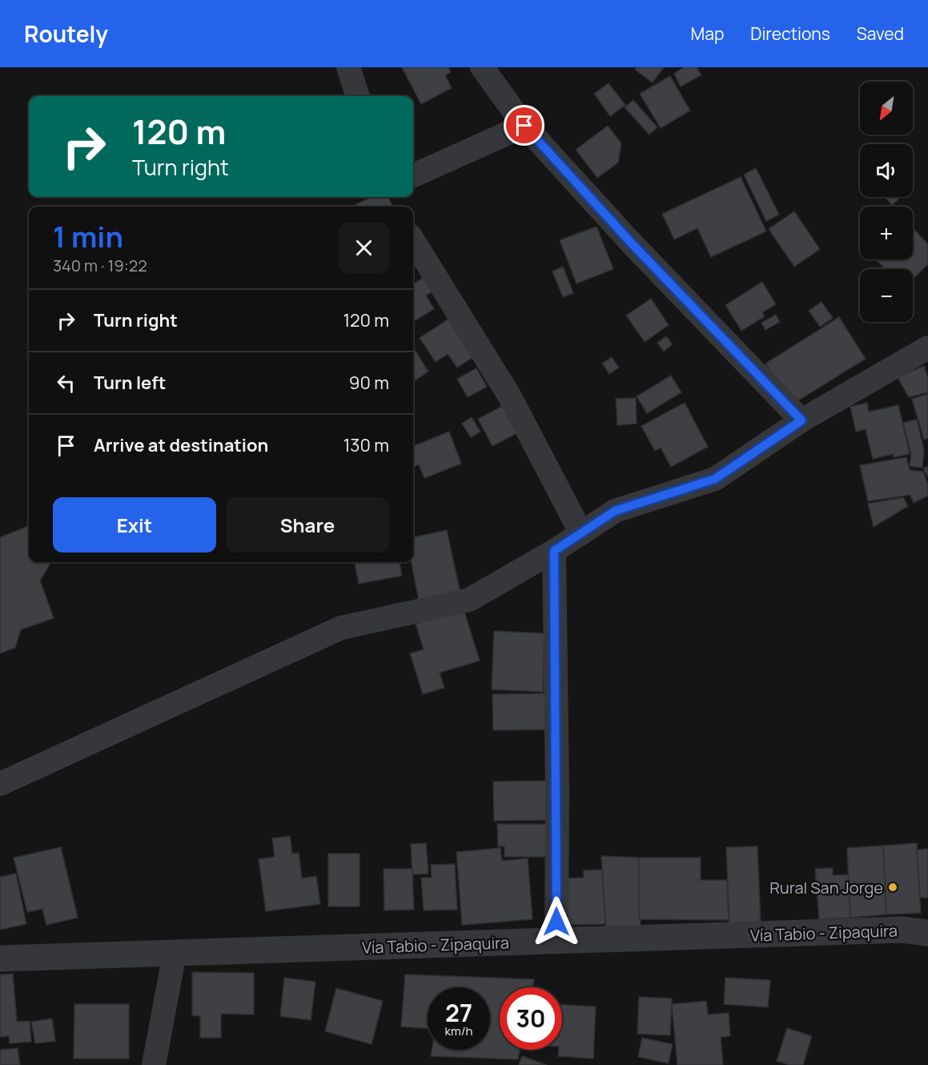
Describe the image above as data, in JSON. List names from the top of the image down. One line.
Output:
{"streets":{"street":["Vía Tabio - Zipaquira"]},"places":["Rural San Jorge"],"north":"bottom left","page":{"header":"Routely","nav":["Map","Directions","Saved"],"map_buttons":["+","−"],"turn":["120 m","Turn right"],"heading":["1 min","340 m · 19:22"],"list":[{"name":"Turn right","value":"120 m"},{"name":"Turn left","value":"90 m"},{"name":"Arrive at destination","value":"130 m"}],"buttons":["Exit","Share"],"speed":"27 km/h","limit":"30"}}
